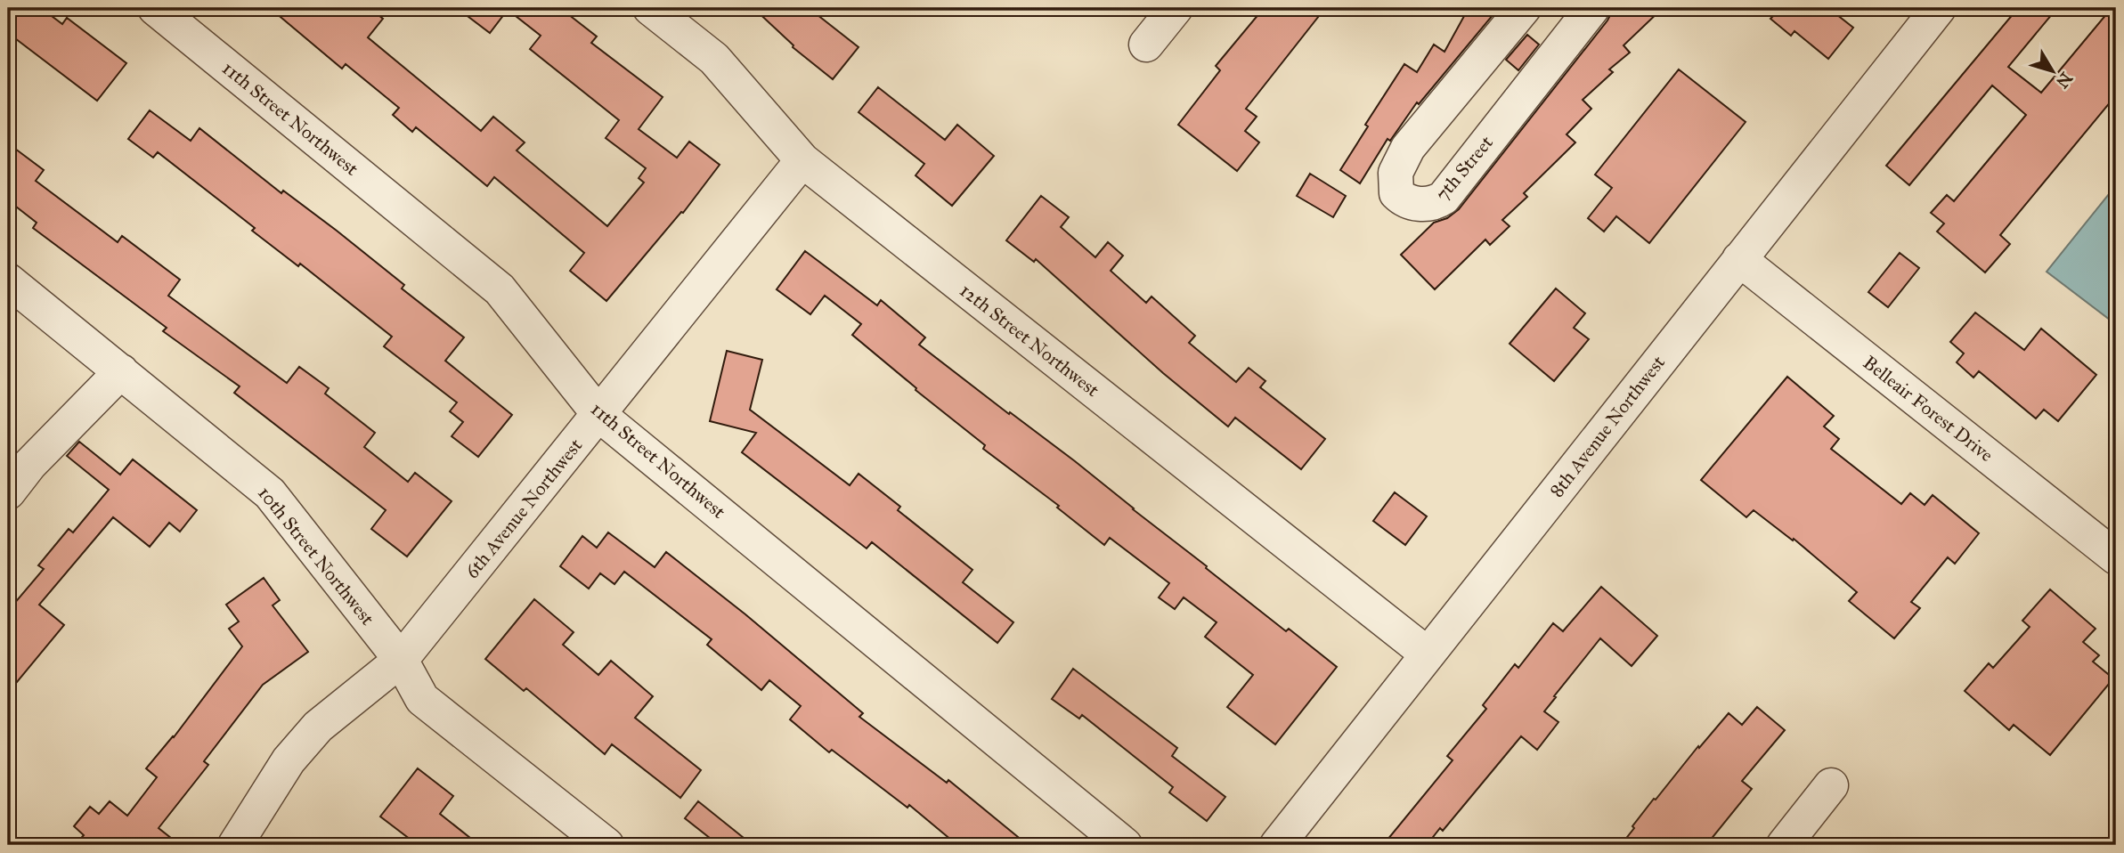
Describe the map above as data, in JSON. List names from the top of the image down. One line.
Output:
{"streets":{"street":["11th Street Northwest","7th Street","12th Street Northwest","Belleair Forest Drive","8th Avenue Northwest","6th Avenue Northwest","10th Street Northwest"]},"crossings":[["11th Street Northwest","6th Avenue Northwest"],["12th Street Northwest","8th Avenue Northwest"],["12th Street Northwest","6th Avenue Northwest"],["Belleair Forest Drive","8th Avenue Northwest"],["6th Avenue Northwest","10th Street Northwest"]],"north":"bottom right"}
